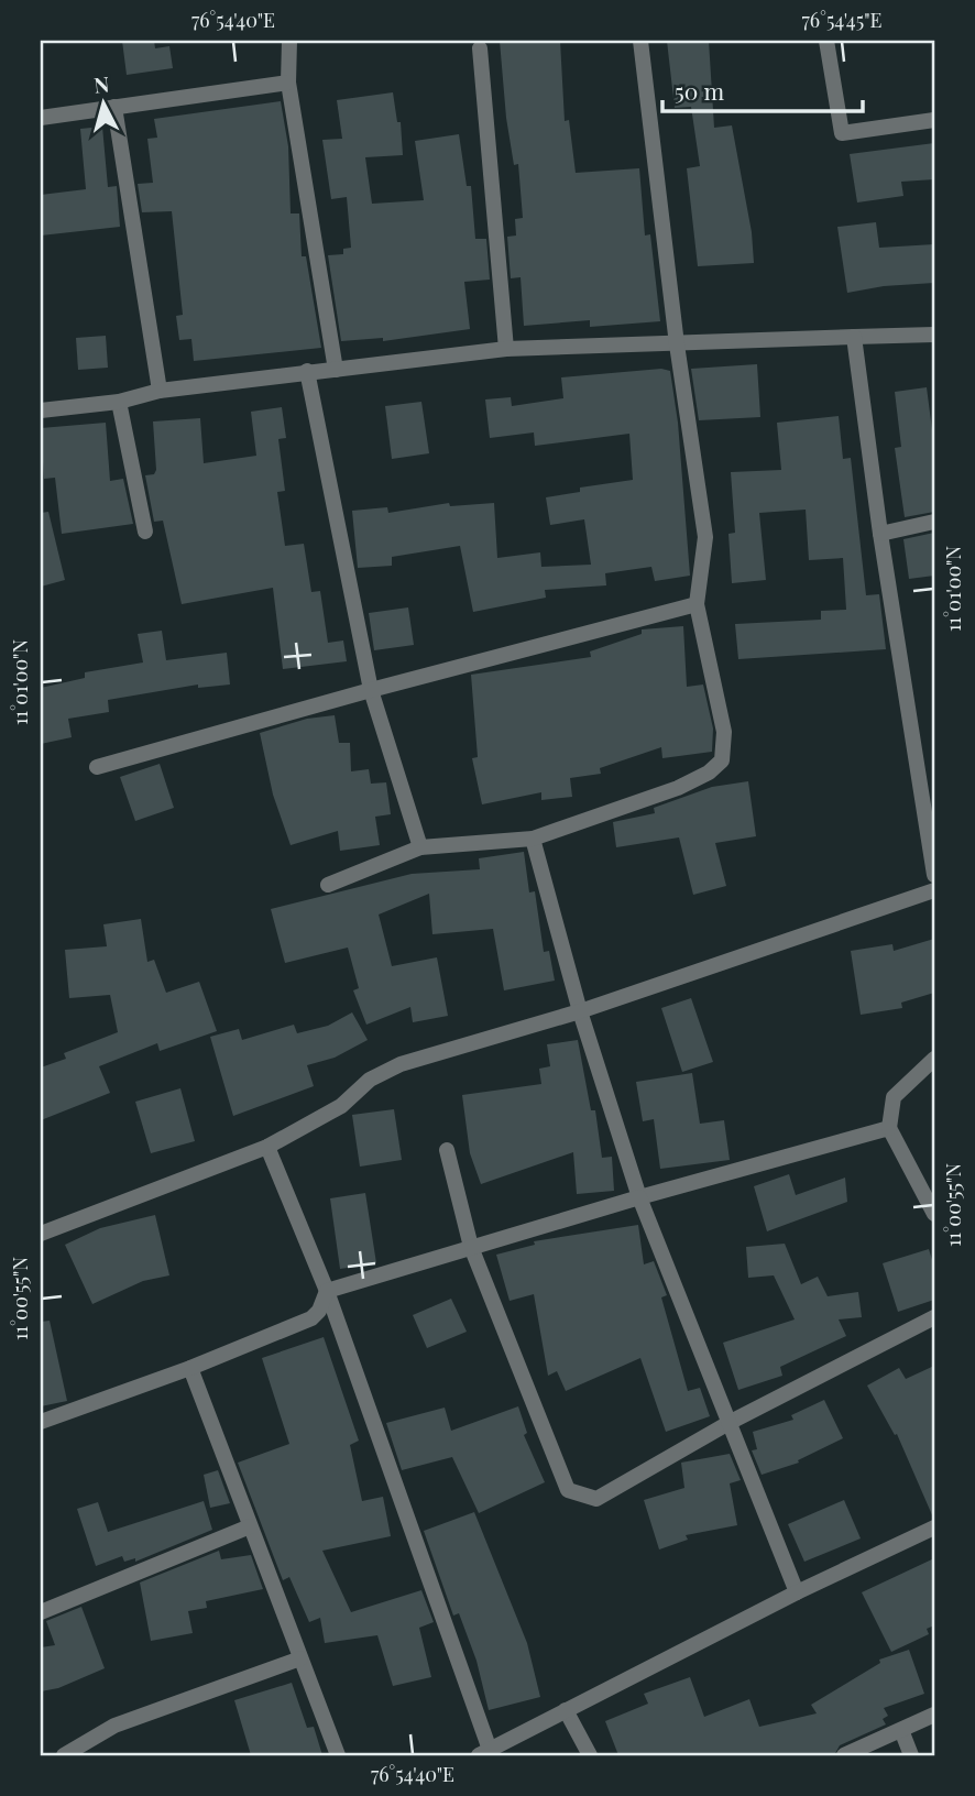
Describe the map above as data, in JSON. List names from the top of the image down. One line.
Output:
{"scale_bar":"50 m","north":"top","coordinates":["76°54'40\"E","76°54'45\"E","11°01'00\"N","11°00'55\"N"]}
